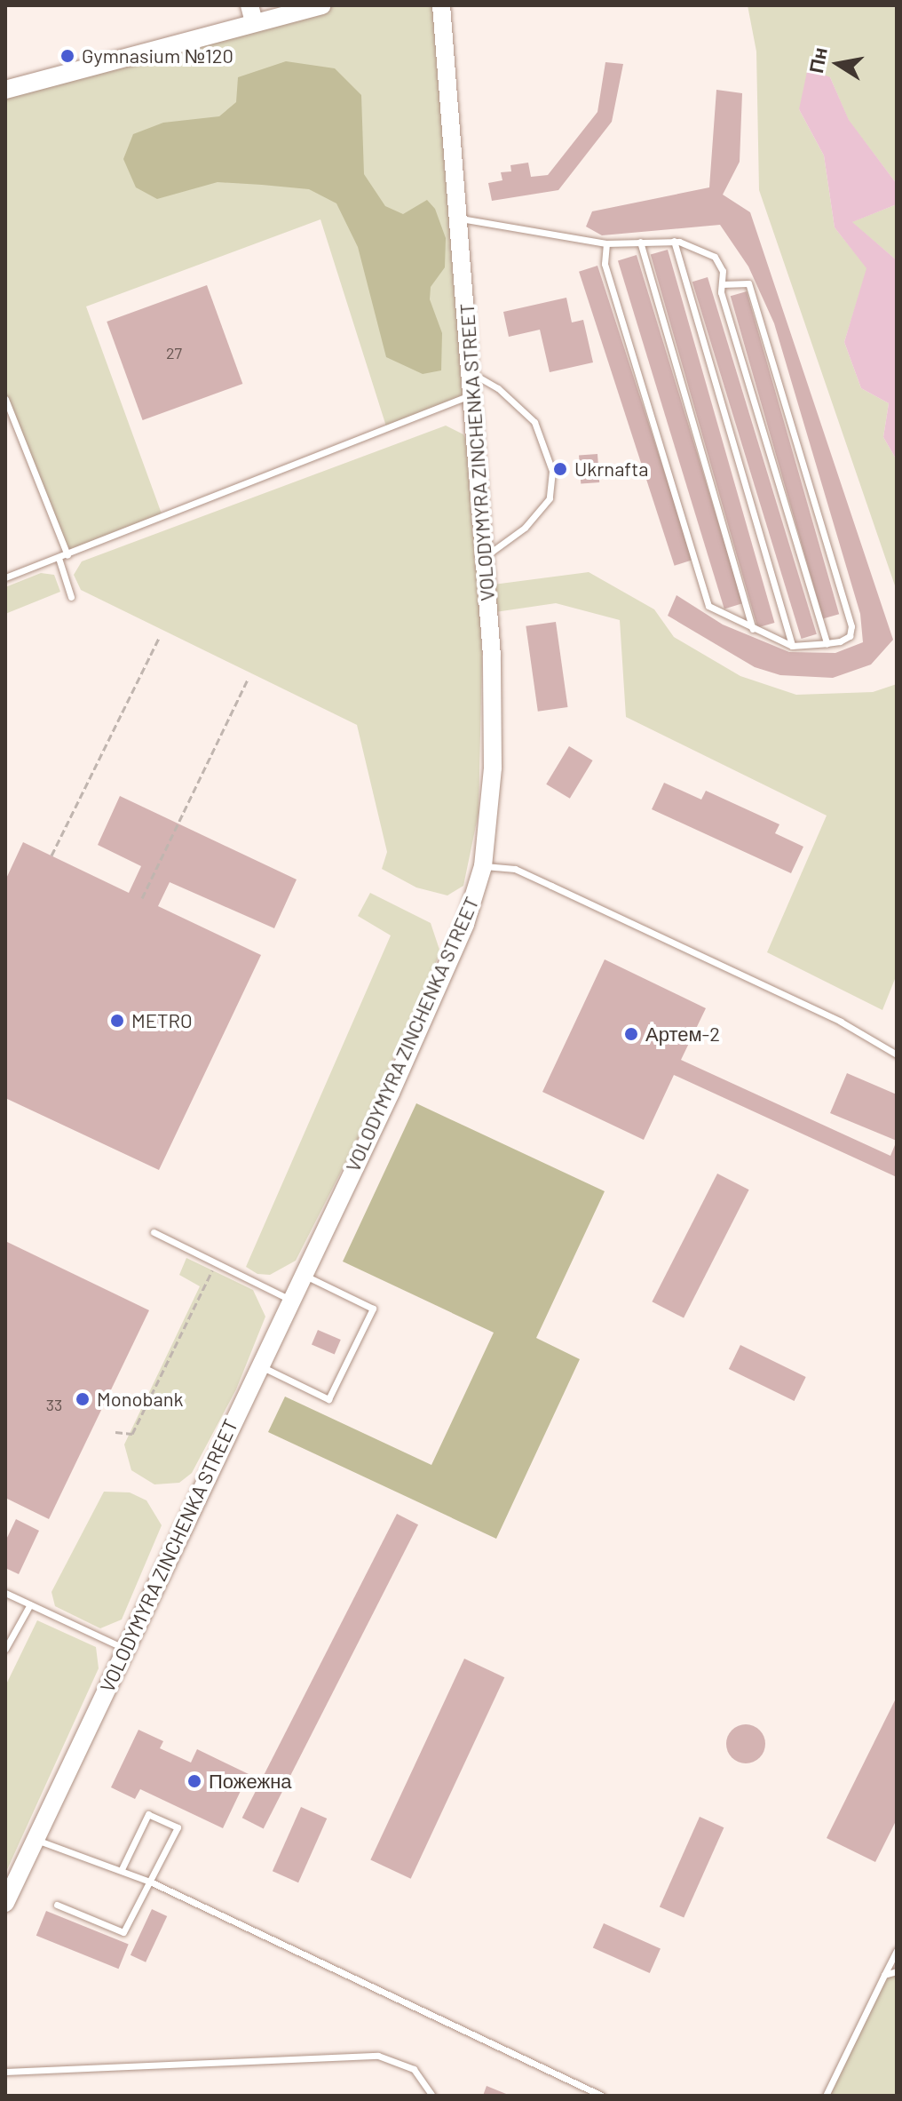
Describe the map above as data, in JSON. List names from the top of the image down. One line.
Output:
{"streets":{"main road":["VOLODYMYRA ZINCHENKA STREET"]},"places":["Gymnasium №120","Ukrnafta","METRO","Артем-2","Monobank","Пожежна"],"house_numbers":["27","33"],"north":"left"}
